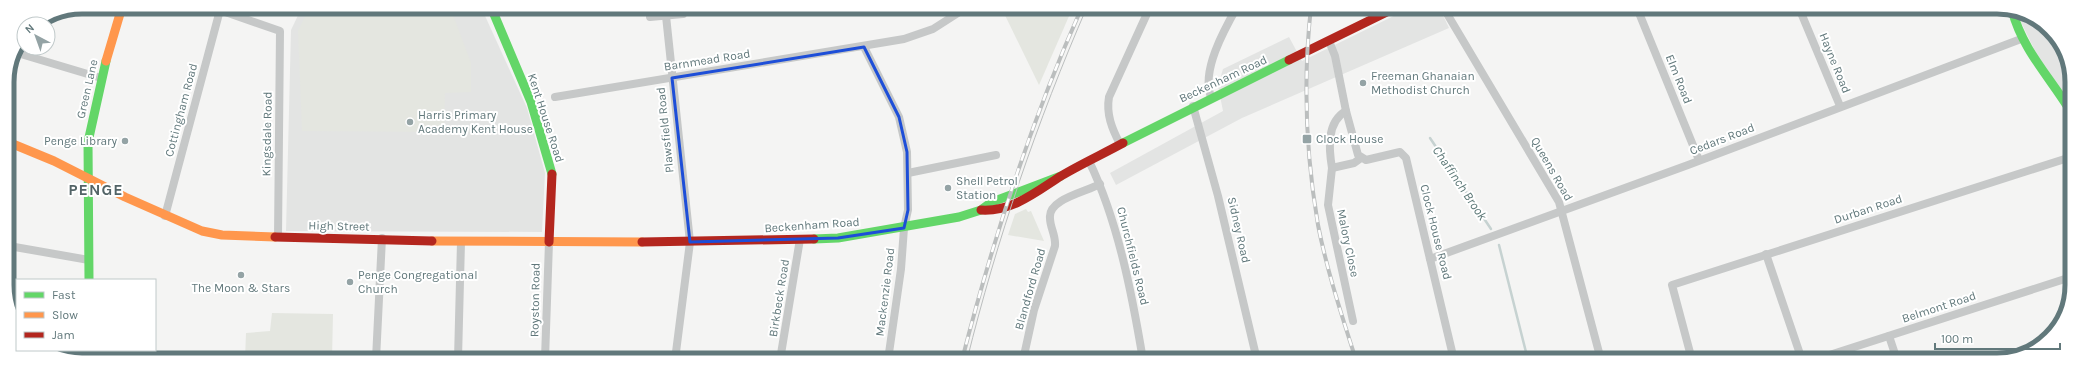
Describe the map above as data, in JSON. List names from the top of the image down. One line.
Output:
{"streets":{"main road":["Beckenham Road","Green Lane","Kent House Road","High Street"],"street":["Barnmead Road","Hayne Road","Elm Road","Cottingham Road","Plawsfield Road","Kingsdale Road","Cedars Road","Queens Road","Durban Road","Sidney Road","Clock House Road","Malory Close","Churchfields Road","Blandford Road","Mackenzie Road","Birkbeck Road","Royston Road","Belmont Road"]},"crossings":[["Barnmead Road","Plawsfield Road"],["Hayne Road","Cedars Road"],["Beckenham Road","Plawsfield Road"],["Beckenham Road","High Street"],["Beckenham Road","Sidney Road"],["Beckenham Road","Churchfields Road"],["Beckenham Road","Mackenzie Road"],["Beckenham Road","Birkbeck Road"],["Elm Road","Cedars Road"],["Green Lane","High Street"],["Cottingham Road","High Street"],["Kent House Road","High Street"],["Kent House Road","Royston Road"],["Plawsfield Road","High Street"],["Kingsdale Road","High Street"],["Cedars Road","Queens Road"],["Cedars Road","Clock House Road"],["High Street","Royston Road"],["Clock House Road","Malory Close"],["Churchfields Road","Blandford Road"]],"districts":["PENGE"],"water":["Chaffinch Brook"],"places":{"other":["Freeman Ghanaian Methodist Church","Harris Primary Academy Kent House","Penge Library","Shell Petrol Station","The Moon & Stars","Penge Congregational Church"],"transit":["Clock House"]},"legend":["Fast","Slow","Jam"],"scale_bar":"100 m","north":"top left"}
